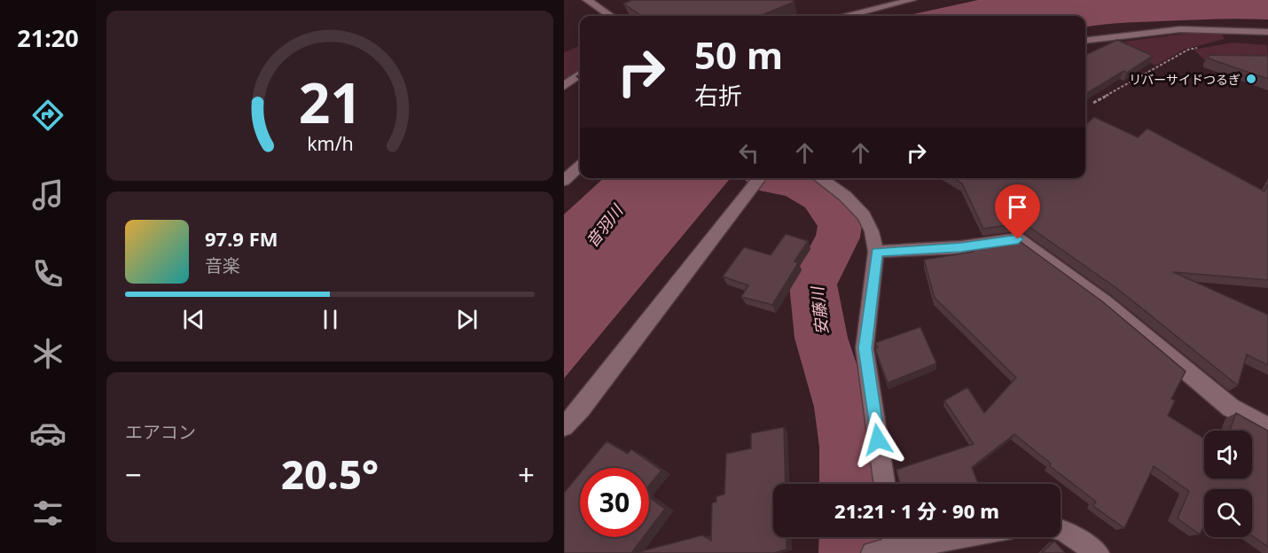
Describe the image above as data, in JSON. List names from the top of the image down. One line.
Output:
{"water":["音羽川","安藤川"],"places":["リバーサイドつるぎ"],"page":{"tabs":"21:20","turn":["50 m","右折"],"song":["97.9 FM","音楽"],"tile":"エアコン","heat":["−","20.5°","+"],"limit":"30","trip":"21:21 · 1 分 · 90 m","gauge":["21","km/h"]}}
